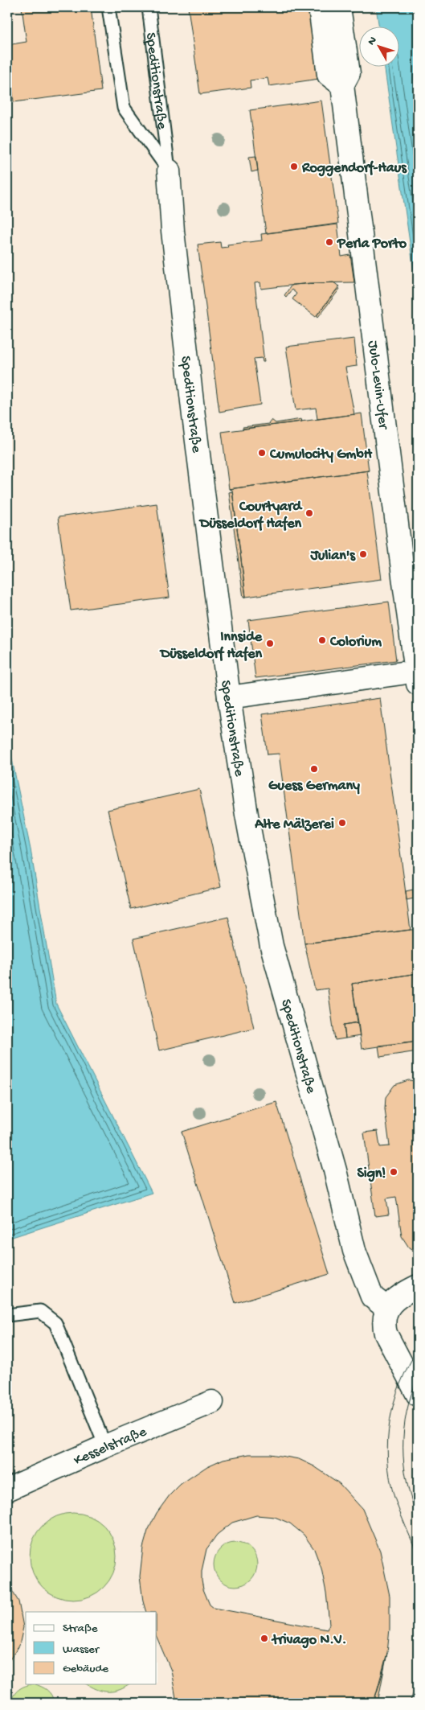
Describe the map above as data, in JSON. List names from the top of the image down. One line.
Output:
{"streets":{"street":["Speditionstraße","Julo-Levin-Ufer","Kesselstraße"]},"places":["Roggendorf-Haus","Perla Porto","Cumulocity GmbH","Courtyard Düsseldorf Hafen","Julian's","Colorium","Innside Düsseldorf Hafen","Guess Germany","Alte Mälzerei","Sign!","trivago N.V."],"legend":["Straße","Wasser","Gebäude"],"north":"top left"}
